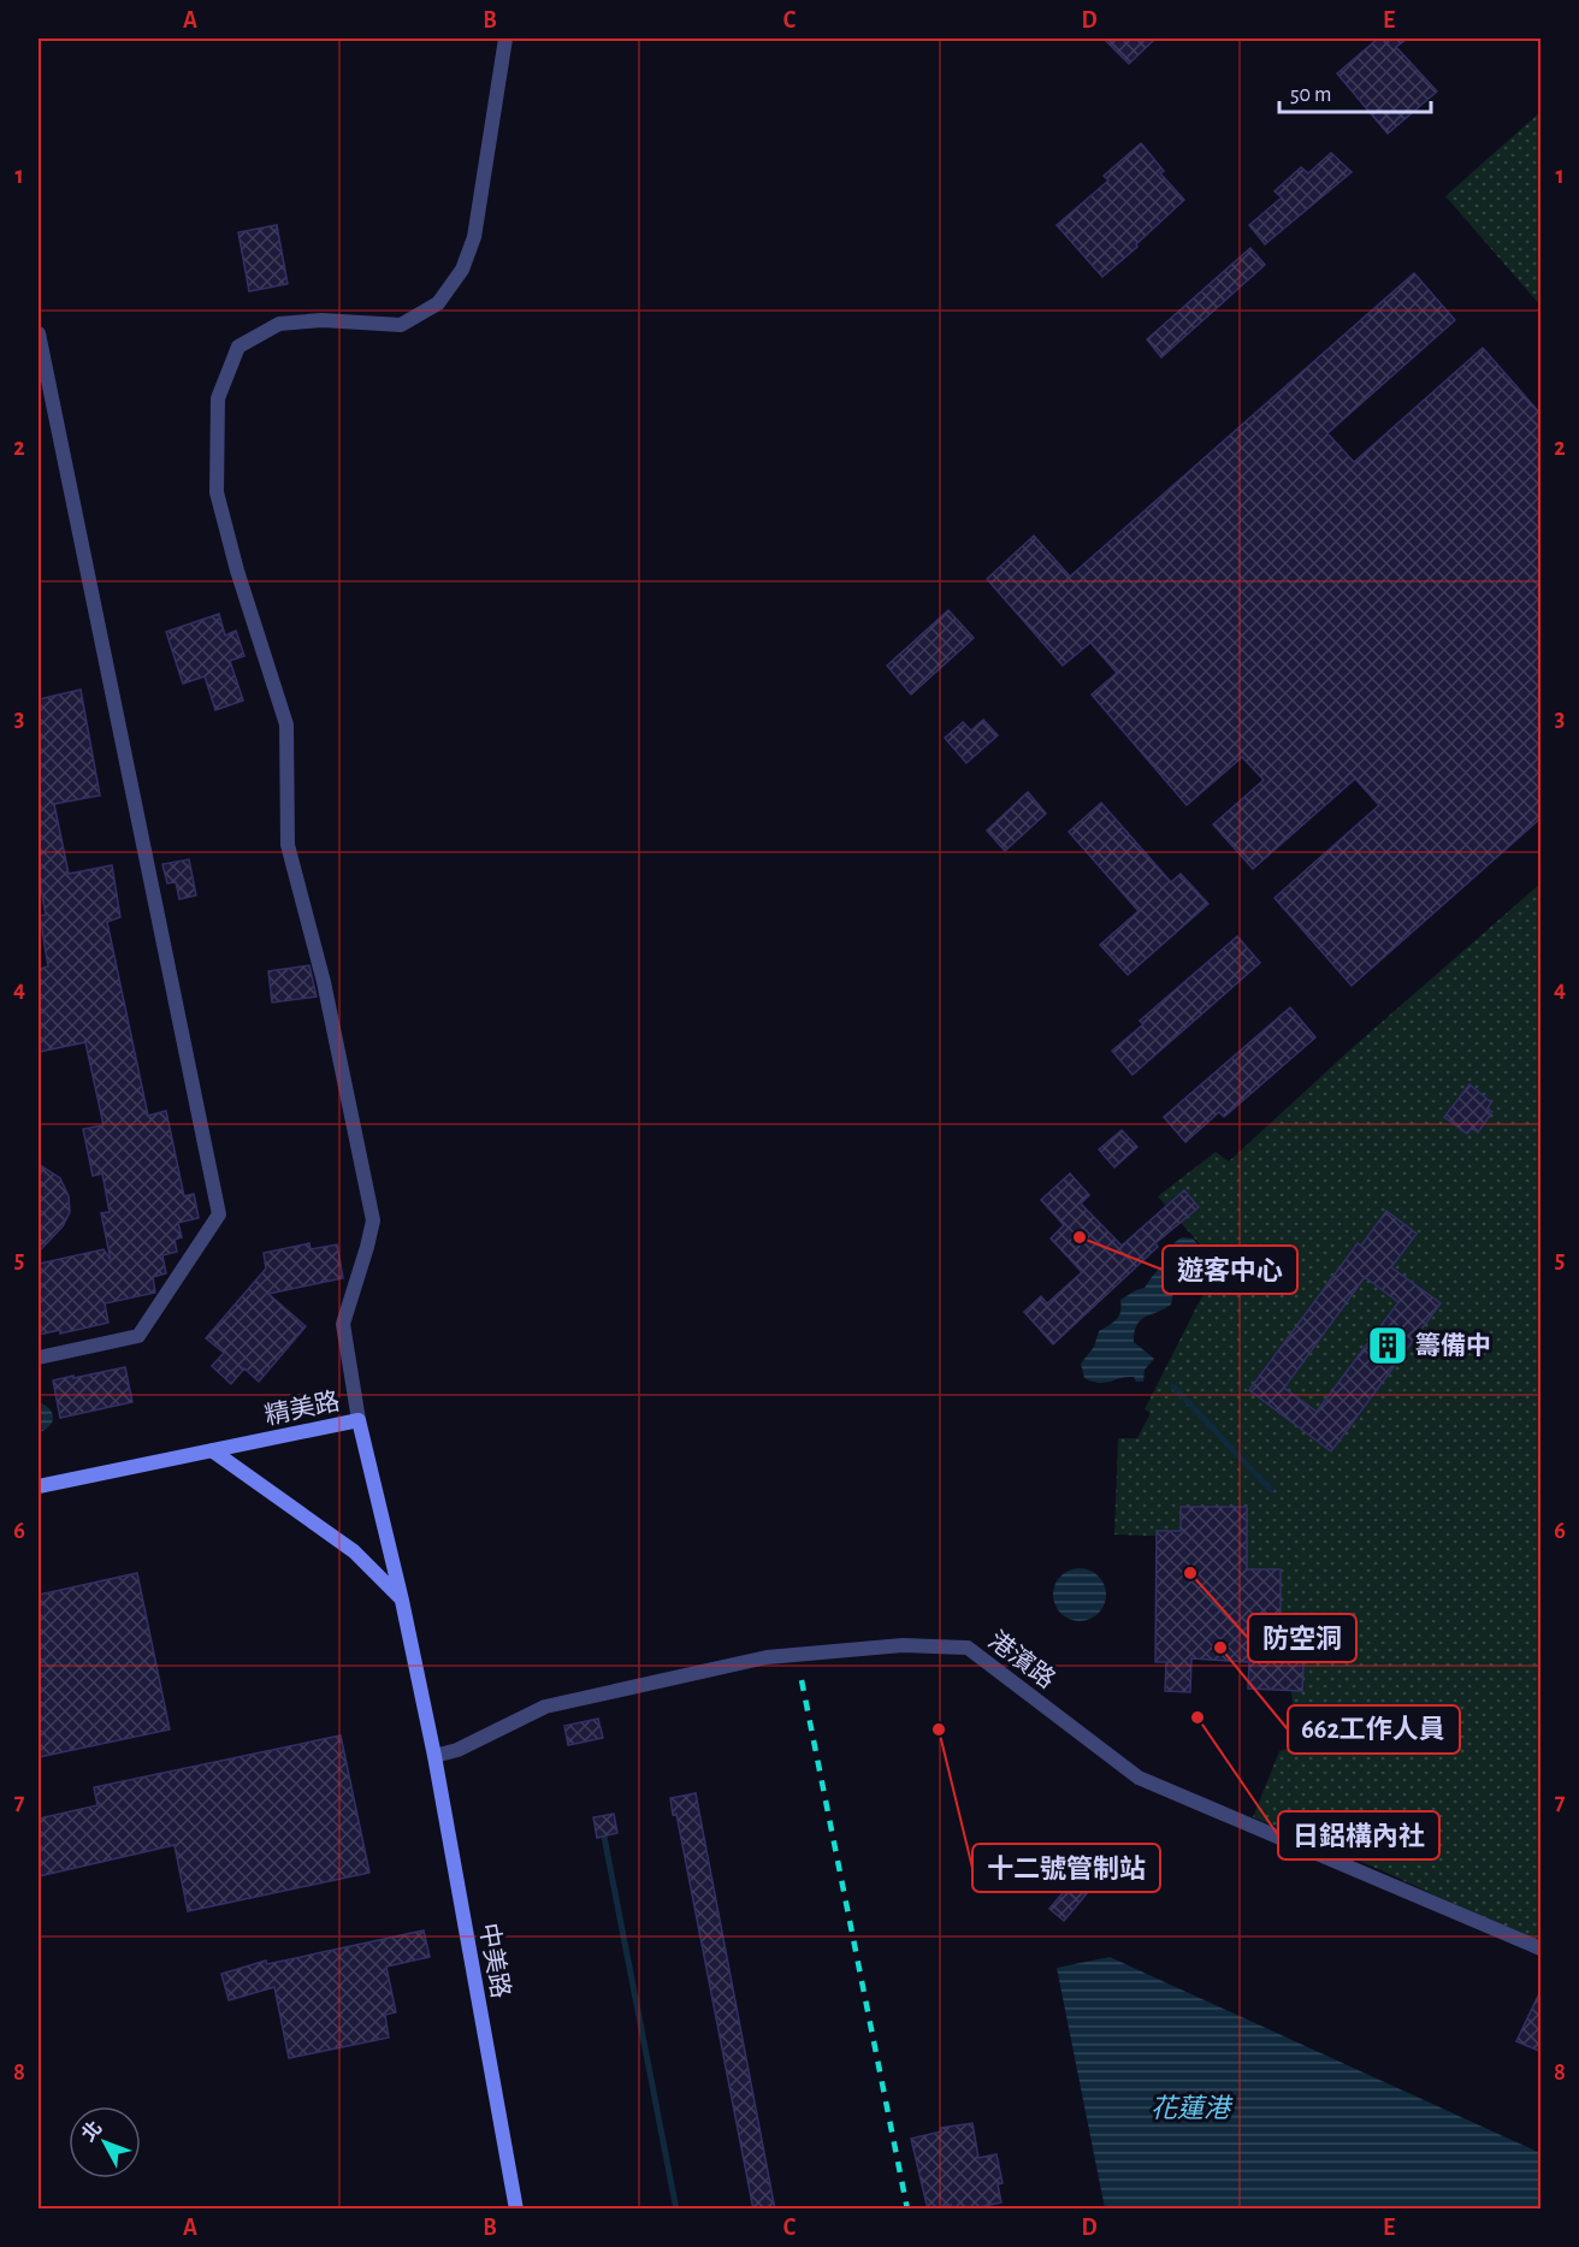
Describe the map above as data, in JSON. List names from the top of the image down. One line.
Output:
{"streets":{"main road":["精美路","中美路"],"street":["港濱路"]},"crossings":[["精美路","中美路"],["港濱路","中美路"]],"water":["花蓮港"],"places":{"other":["遊客中心","防空洞","662工作人員","日鋁構內社","十二號管制站"],"building":["籌備中"]},"scale_bar":"50 m","north":"top left","grid":{"columns":["A","B","C","D","E"],"rows":["1","2","3","4","5","6","7","8"]}}
